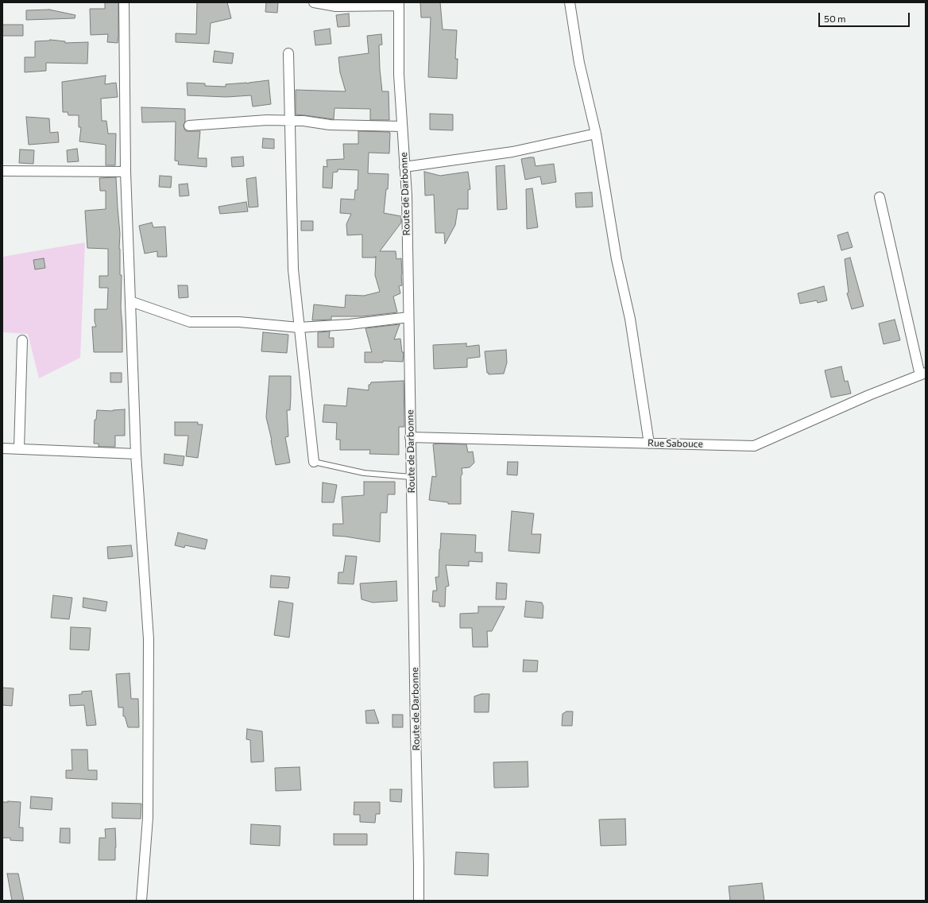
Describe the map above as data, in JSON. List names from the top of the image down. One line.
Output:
{"streets":{"street":["Route de Darbonne","Rue Sabouce"]},"crossings":[["Route de Darbonne","Rue Sabouce"]],"scale_bar":"50 m"}
